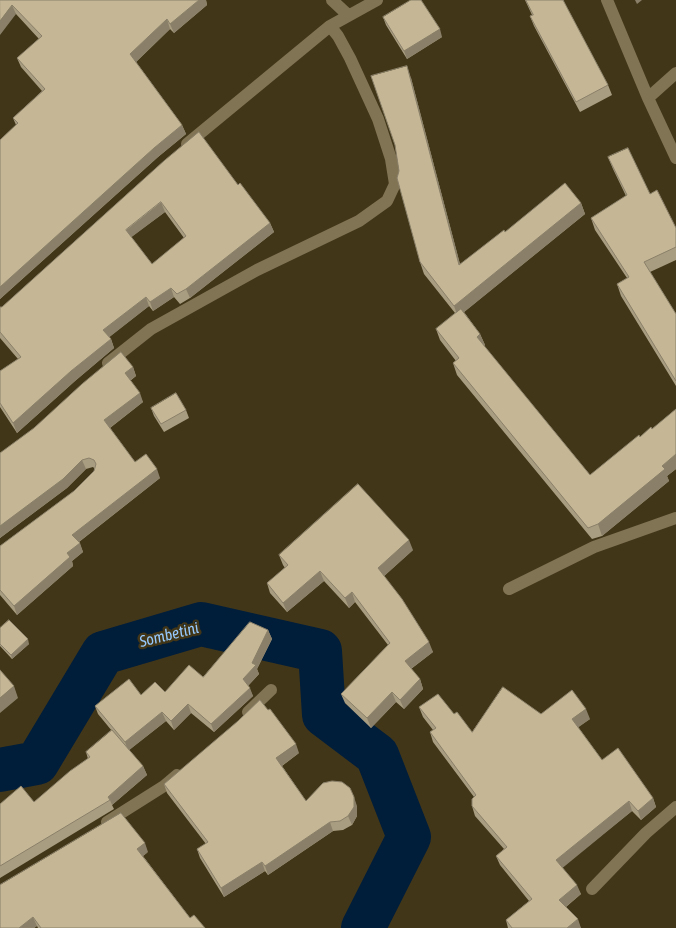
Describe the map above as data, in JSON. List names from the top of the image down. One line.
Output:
{"water":["Sombetini"]}
